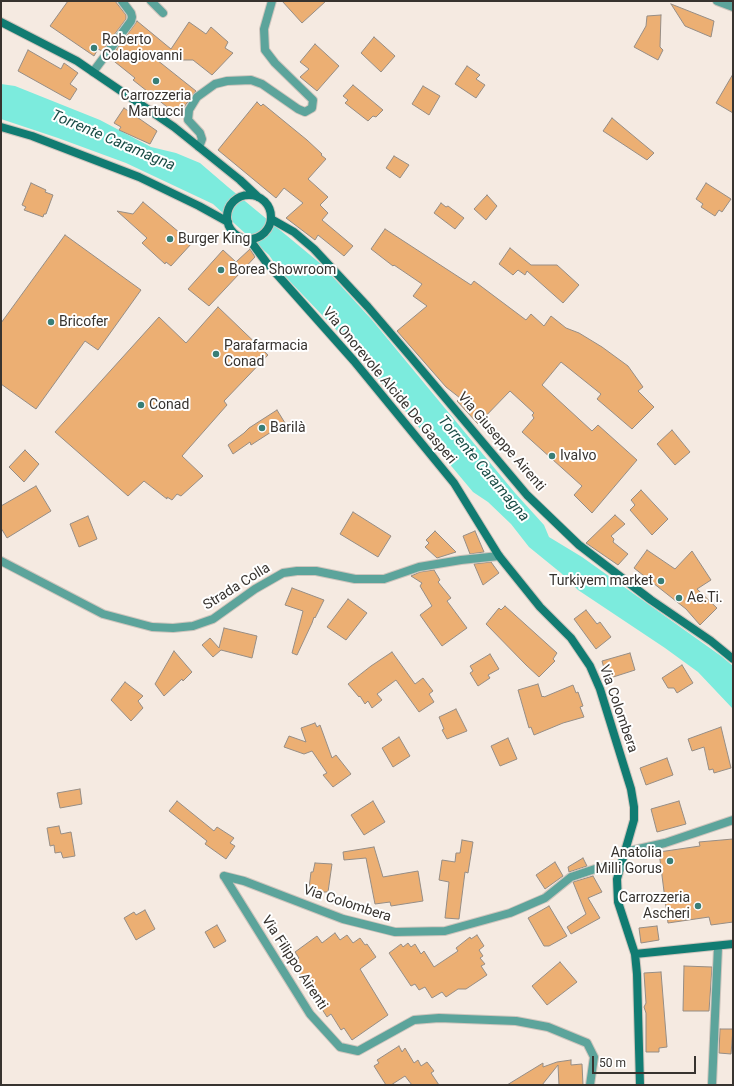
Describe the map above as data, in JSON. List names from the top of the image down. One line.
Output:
{"streets":{"main road":["Via Onorevole Alcide De Gasperi","Via Giuseppe Airenti","Via Colombera"],"street":["Strada Colla","Via Filippo Airenti"]},"crossings":[["Via Onorevole Alcide De Gasperi","Via Giuseppe Airenti"],["Via Onorevole Alcide De Gasperi","Strada Colla"],["Via Onorevole Alcide De Gasperi","Via Colombera"],["Strada Colla","Via Colombera"],["Via Colombera","Via Filippo Airenti"]],"water":["Torrente Caramagna"],"places":["Roberto Colagiovanni","Carrozzeria Martucci","Burger King","Borea Showroom","Bricofer","Parafarmacia Conad","Conad","Barilà","IvaIvo","Turkiyem market","Ae.Ti.","Anatolia Milli Gorus","Carrozzeria Ascheri"],"scale_bar":"50 m"}
